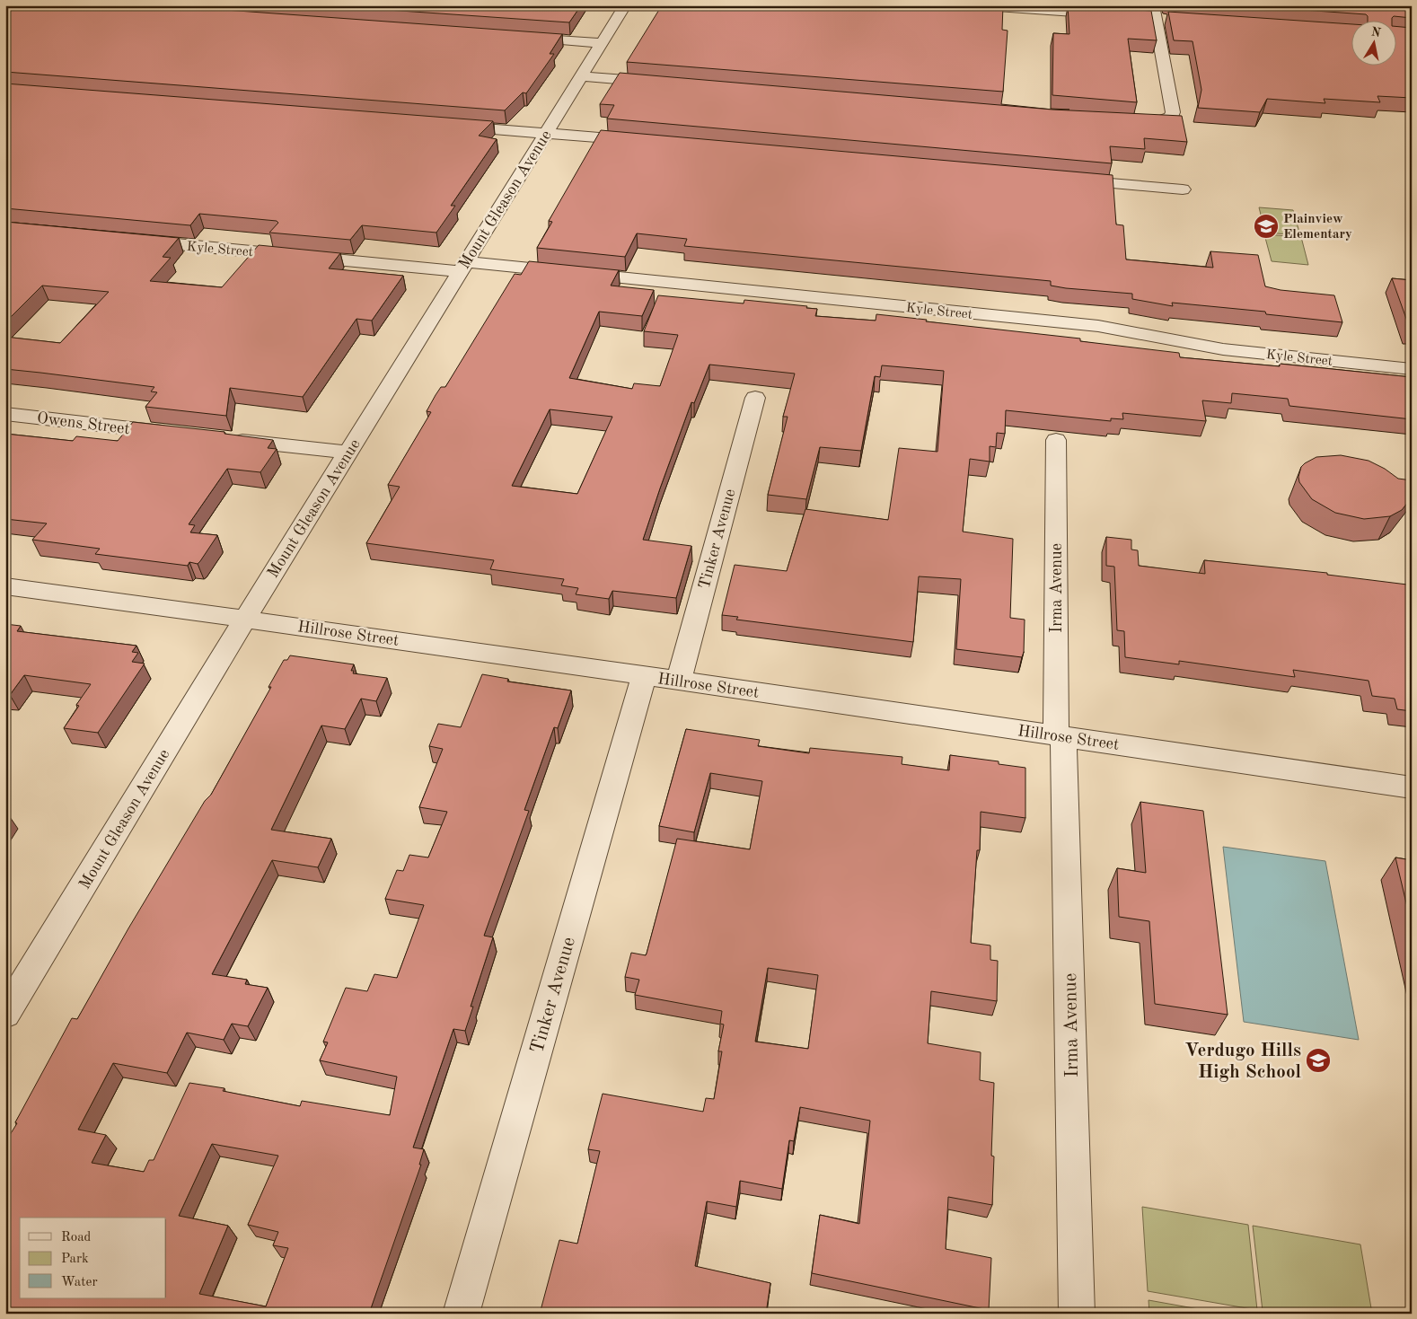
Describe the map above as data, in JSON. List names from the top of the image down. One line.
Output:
{"streets":{"street":["Mount Gleason Avenue","Kyle Street","Owens Street","Tinker Avenue","Irma Avenue","Hillrose Street"]},"crossings":[["Mount Gleason Avenue","Kyle Street"],["Mount Gleason Avenue","Hillrose Street"],["Tinker Avenue","Hillrose Street"],["Irma Avenue","Hillrose Street"]],"places":{"school or university":["Plainview Elementary","Verdugo Hills High School"]},"legend":["Road","Park","Water"],"north":"top"}
